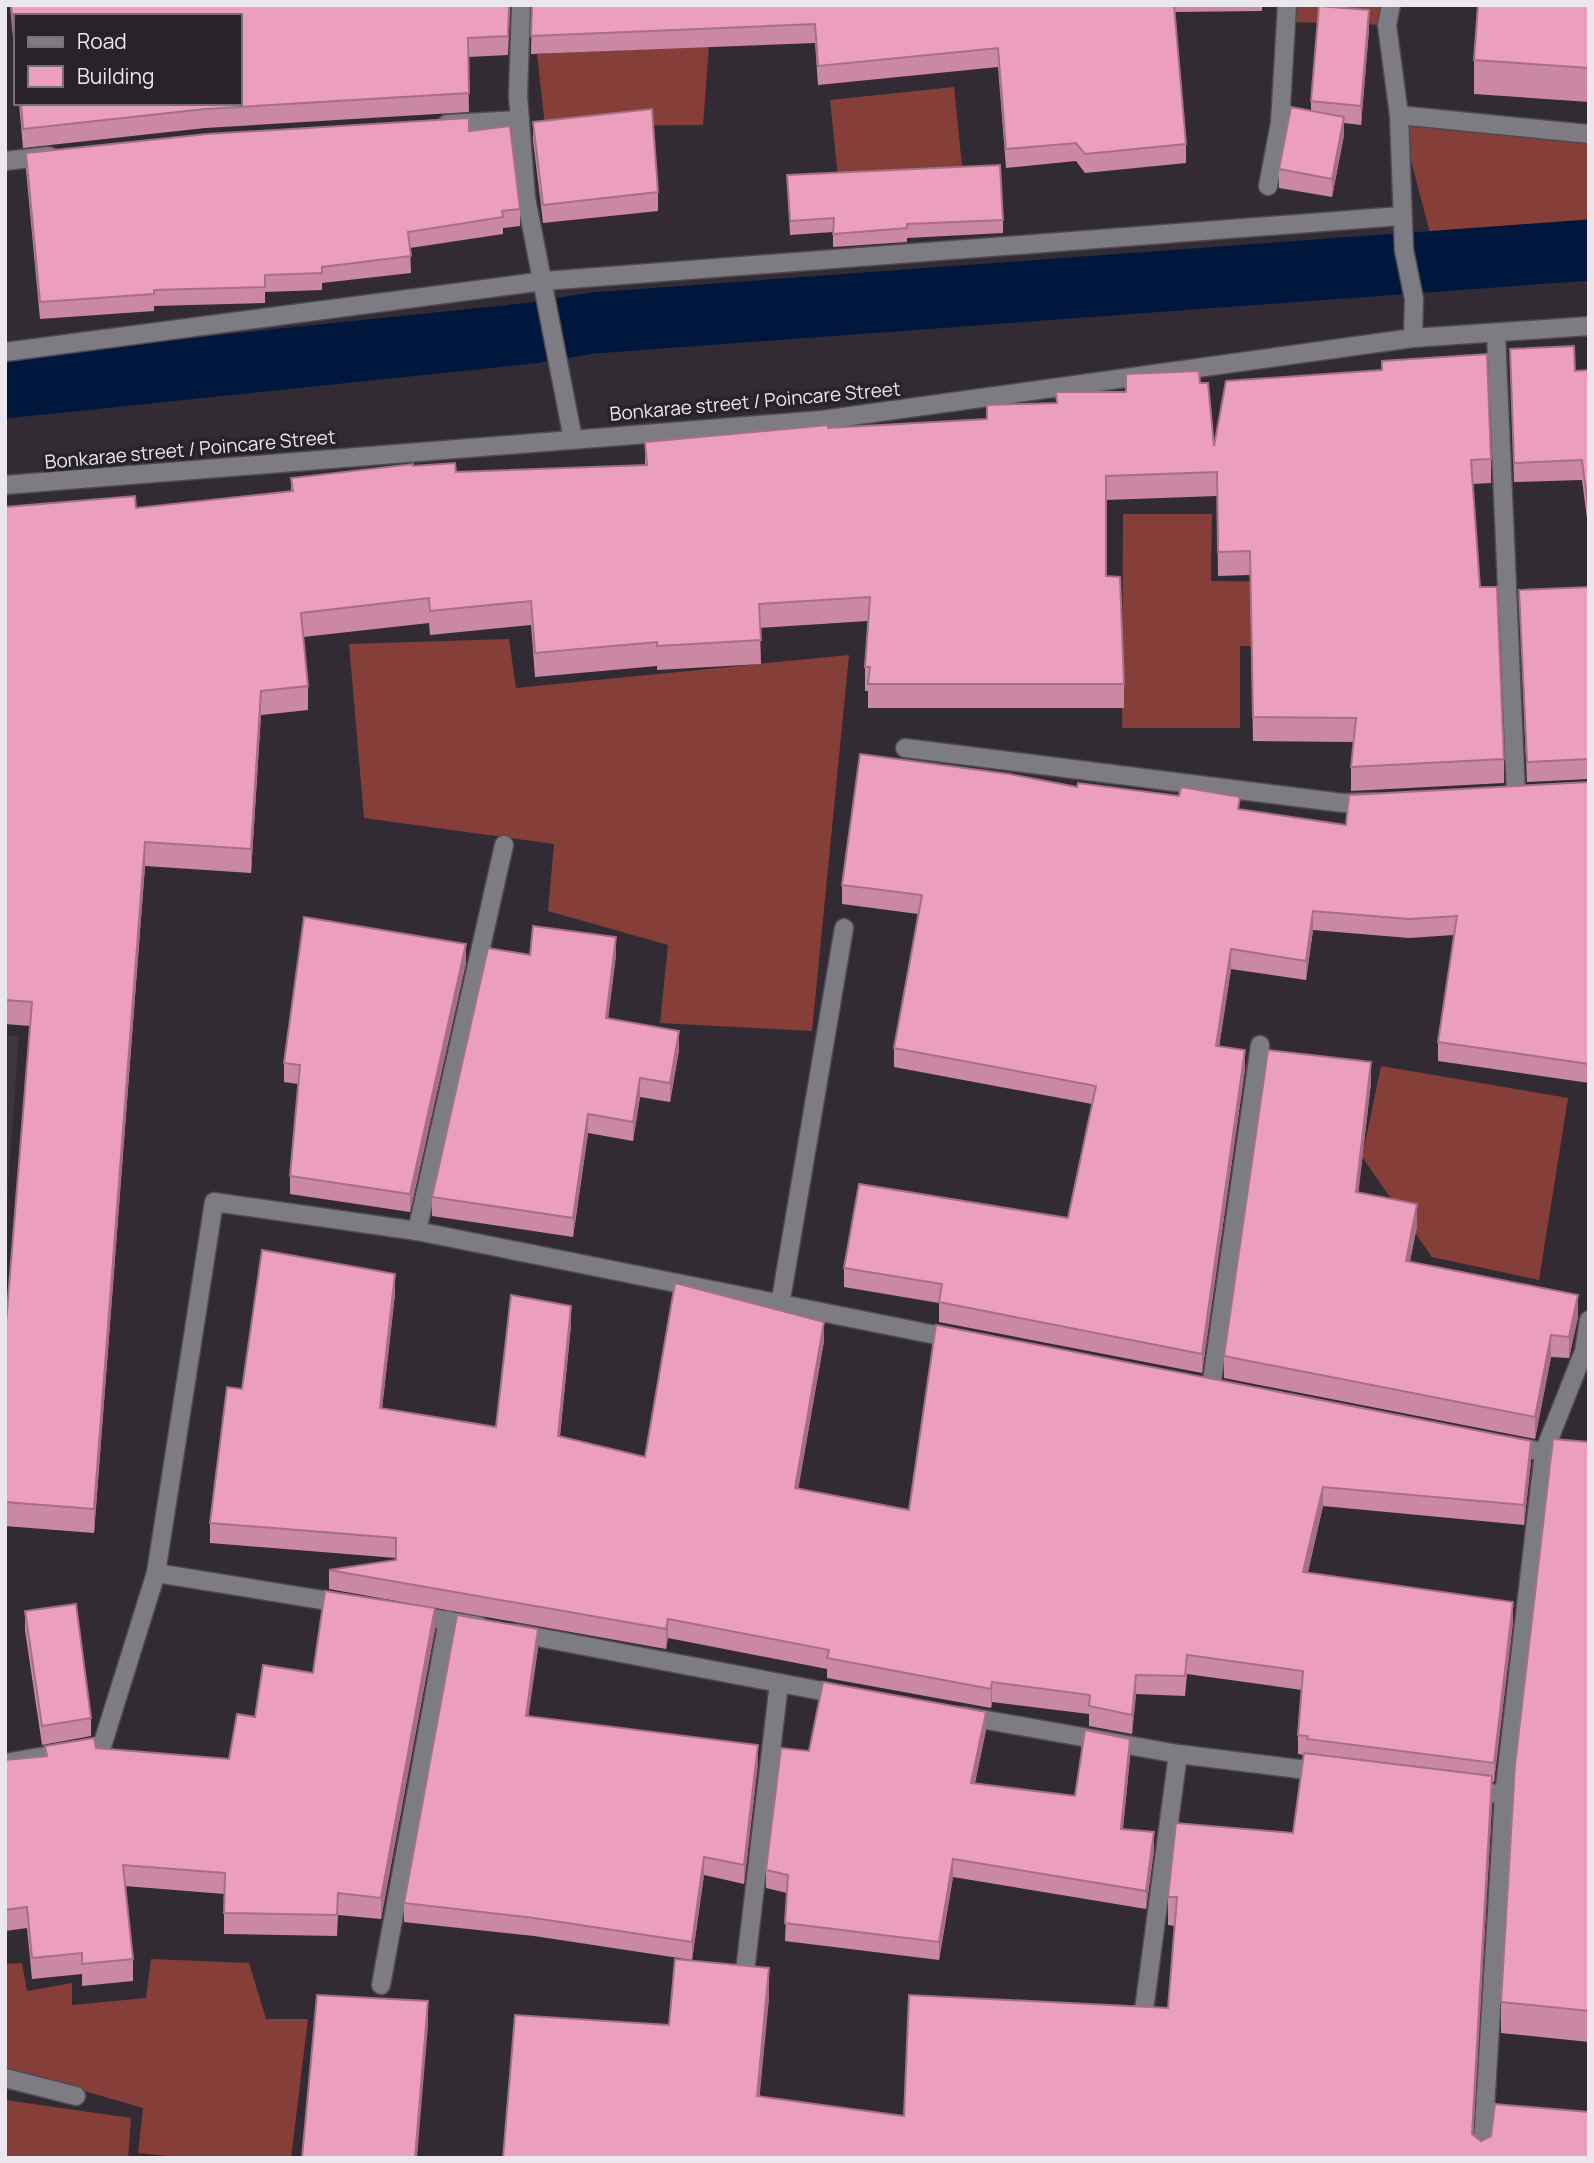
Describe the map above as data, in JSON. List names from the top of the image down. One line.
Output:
{"streets":{"street":["Bonkarae street / Poincare Street"]},"legend":["Road","Building"]}
